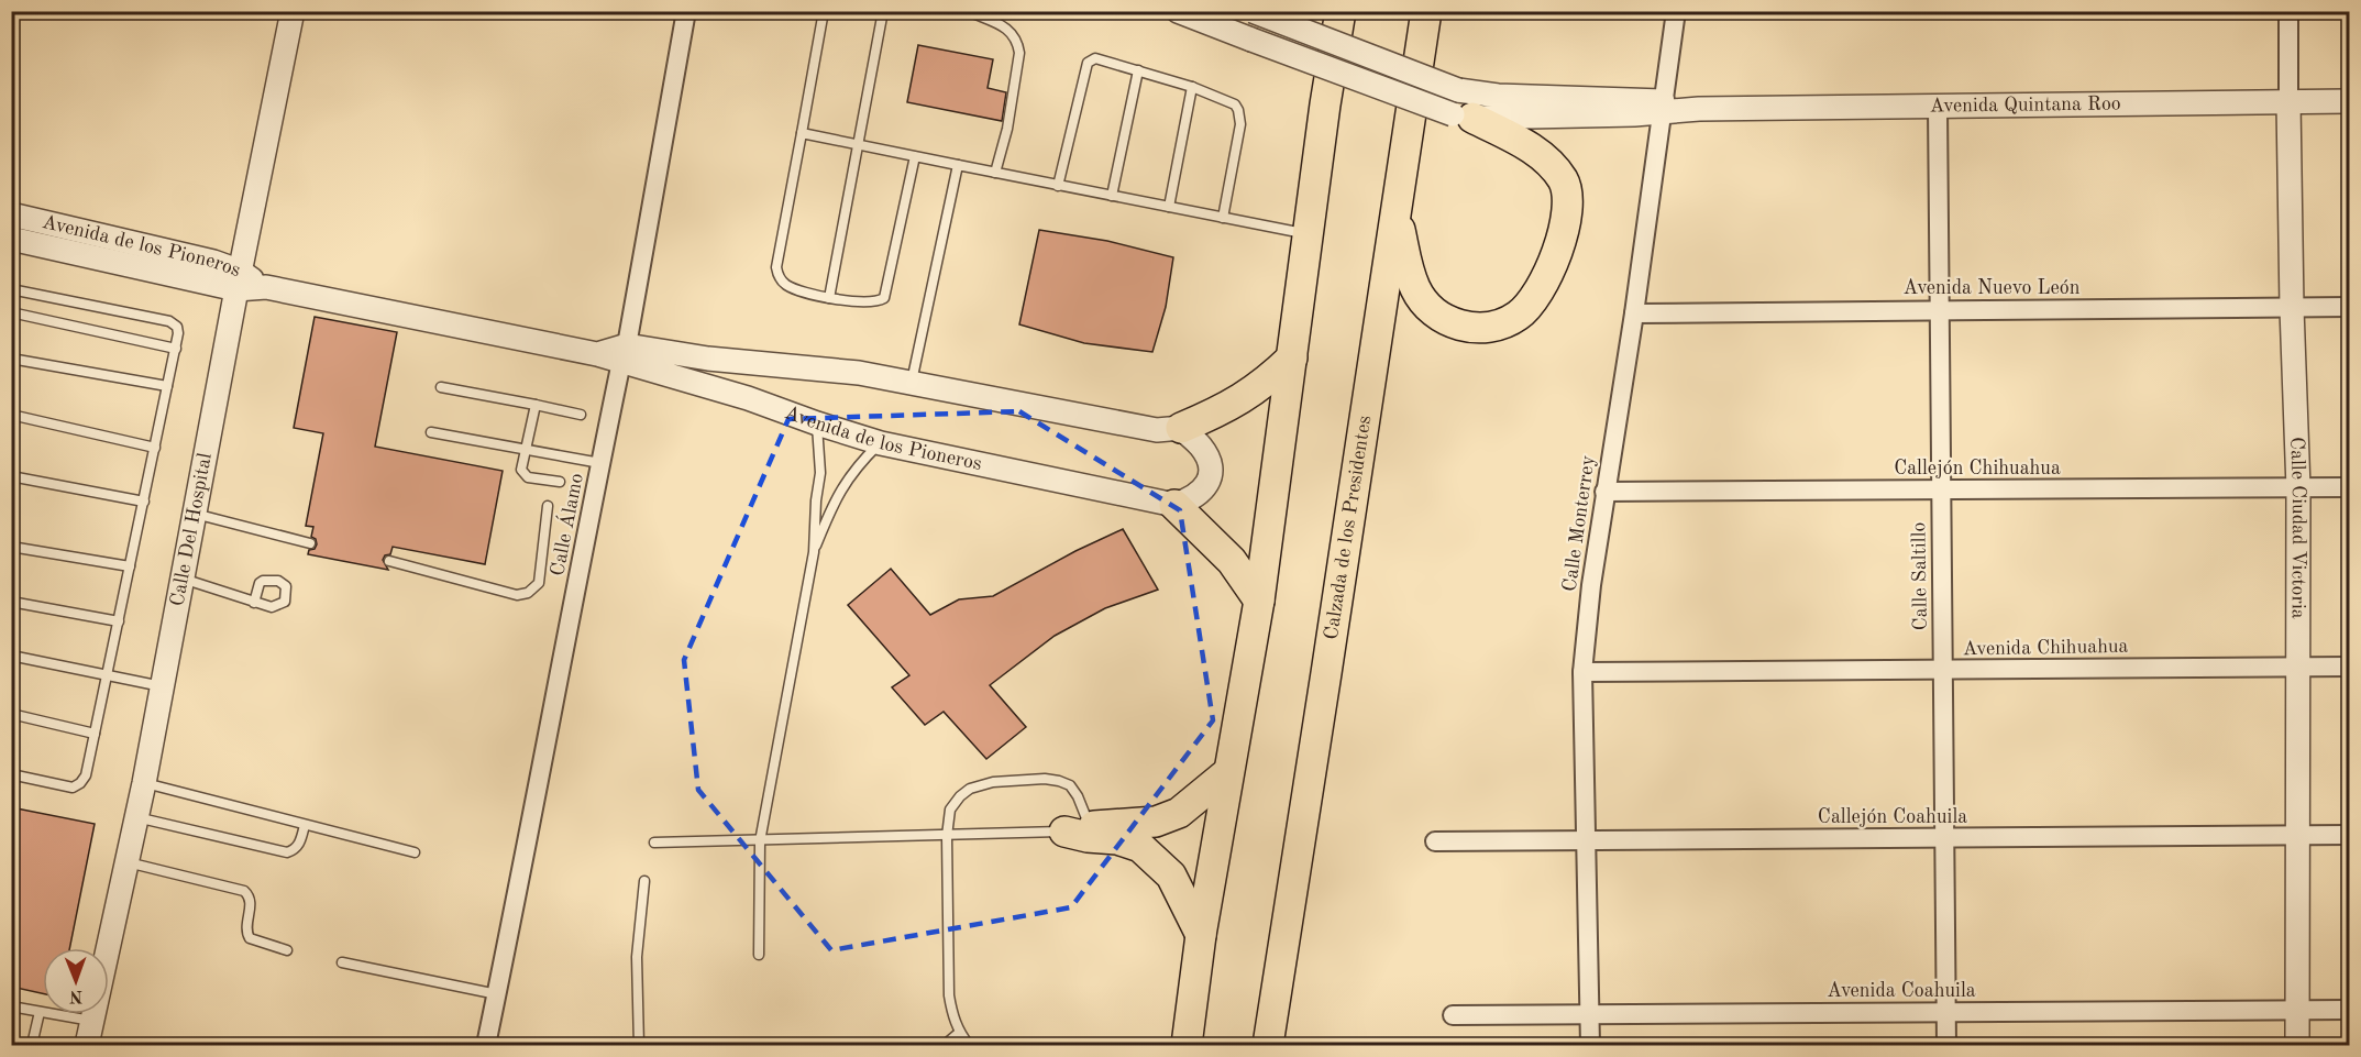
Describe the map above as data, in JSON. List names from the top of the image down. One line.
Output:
{"streets":{"highway":["Calzada de los Presidentes"],"street":["Avenida Quintana Roo","Avenida de los Pioneros","Avenida Nuevo León","Callejón Chihuahua","Calle Monterrey","Calle Álamo","Calle Ciudad Victoria","Calle Del Hospital","Calle Saltillo","Avenida Chihuahua","Callejón Coahuila","Avenida Coahuila"]},"crossings":[["Avenida Quintana Roo","Calle Monterrey"],["Avenida Quintana Roo","Calle Ciudad Victoria"],["Avenida Quintana Roo","Calle Saltillo"],["Avenida de los Pioneros","Calle Álamo"],["Avenida de los Pioneros","Calle Del Hospital"],["Avenida Nuevo León","Calle Monterrey"],["Avenida Nuevo León","Calle Ciudad Victoria"],["Avenida Nuevo León","Calle Saltillo"],["Callejón Chihuahua","Calle Monterrey"],["Callejón Chihuahua","Calle Ciudad Victoria"],["Callejón Chihuahua","Calle Saltillo"],["Calle Monterrey","Avenida Chihuahua"],["Calle Monterrey","Callejón Coahuila"],["Calle Monterrey","Avenida Coahuila"],["Calle Ciudad Victoria","Avenida Chihuahua"],["Calle Ciudad Victoria","Callejón Coahuila"],["Calle Ciudad Victoria","Avenida Coahuila"],["Calle Saltillo","Avenida Chihuahua"],["Calle Saltillo","Callejón Coahuila"],["Calle Saltillo","Avenida Coahuila"]],"north":"bottom"}
